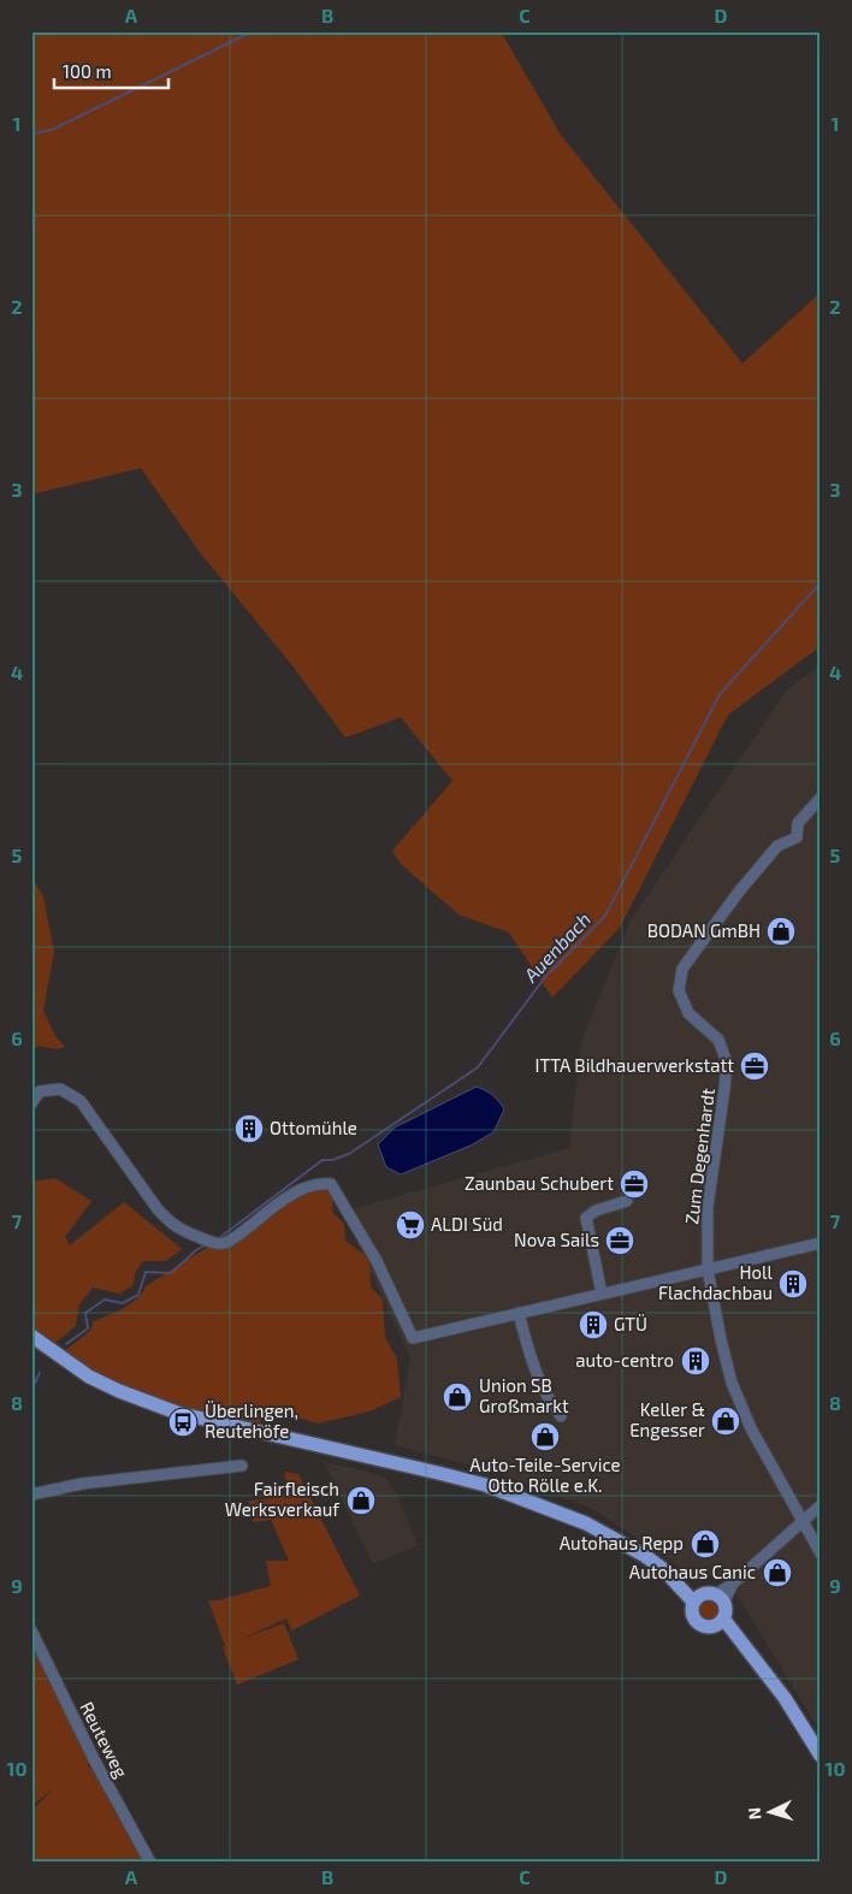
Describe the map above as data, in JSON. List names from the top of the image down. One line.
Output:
{"streets":{"street":["Zum Degenhardt","Reuteweg"]},"water":["Auenbach"],"places":{"shop":["BODAN GmBH","Union SB Großmarkt","Keller & Engesser","Auto-Teile-Service Otto Rölle e.K.","Fairfleisch Werksverkauf","Autohaus Repp","Autohaus Canic"],"office":["ITTA Bildhauerwerkstatt","Zaunbau Schubert","Nova Sails"],"building":["Ottomühle","Holl Flachdachbau","GTÜ","auto-centro"],"supermarket":["ALDI Süd"],"bus stop":["Überlingen, Reutehöfe"]},"scale_bar":"100 m","north":"left","grid":{"columns":["A","B","C","D"],"rows":["1","2","3","4","5","6","7","8","9","10"]}}
